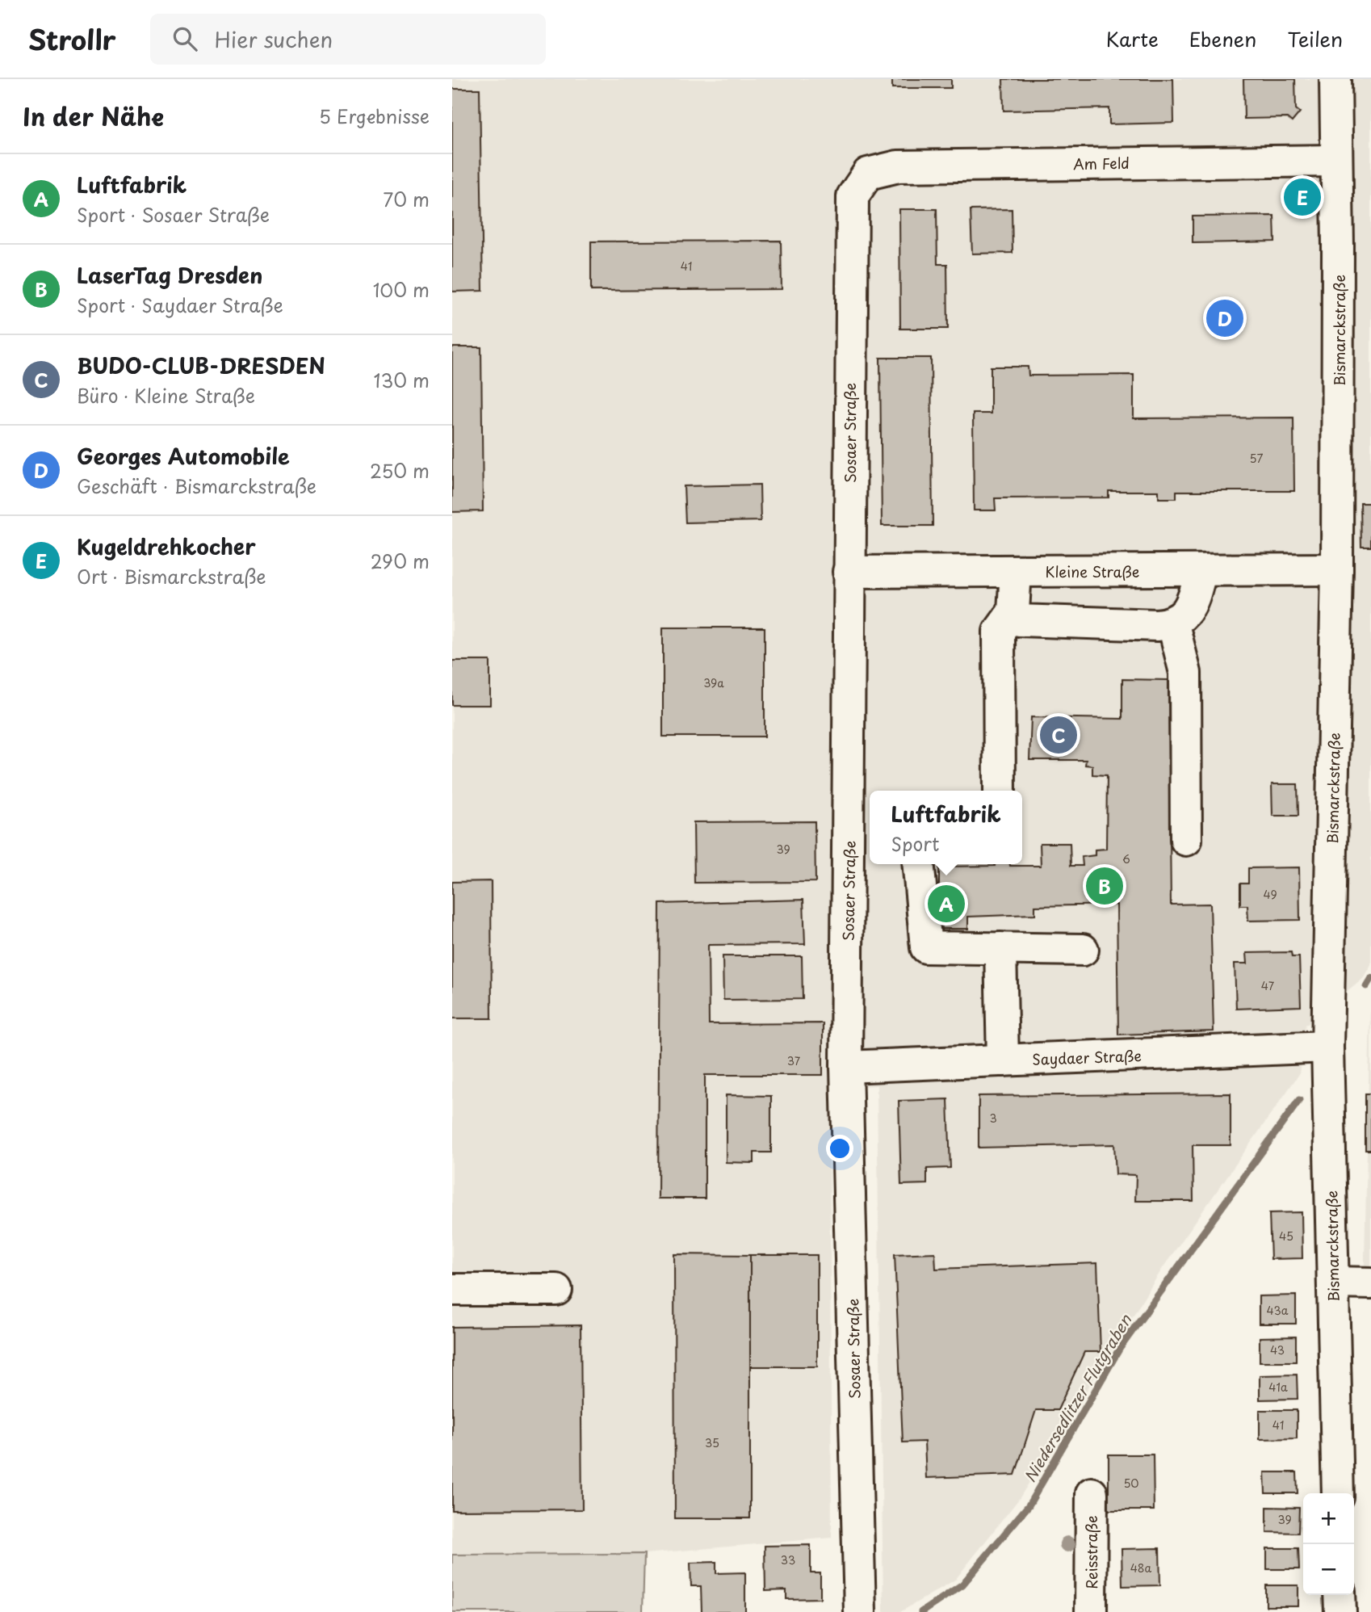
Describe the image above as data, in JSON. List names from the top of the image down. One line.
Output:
{"streets":{"street":["Am Feld","Bismarckstraße","Sosaer Straße","Kleine Straße","Saydaer Straße","Reisstraße"]},"crossings":[["Am Feld","Bismarckstraße"],["Am Feld","Sosaer Straße"],["Bismarckstraße","Kleine Straße"],["Bismarckstraße","Saydaer Straße"],["Sosaer Straße","Kleine Straße"],["Sosaer Straße","Saydaer Straße"]],"water":["Niedersedlitzer Flutgraben"],"house_numbers":["41","57","39a","39","6","49","47","37","3","45","43a","43","41a","41","35","50","39","33","48a"],"page":{"header":"Strollr","search":"Hier suchen","nav":["Karte","Ebenen","Teilen"],"heading":["In der Nähe","5 Ergebnisse"],"list":[{"mark":"A","name":"Luftfabrik","note":"Sport · Sosaer Straße","value":"70 m"},{"mark":"B","name":"LaserTag Dresden","note":"Sport · Saydaer Straße","value":"100 m"},{"mark":"C","name":"BUDO-CLUB-DRESDEN","note":"Büro · Kleine Straße","value":"130 m"},{"mark":"D","name":"Georges Automobile","note":"Geschäft · Bismarckstraße","value":"250 m"},{"mark":"E","name":"Kugeldrehkocher","note":"Ort · Bismarckstraße","value":"290 m"}],"pins":["E","D","C","B","A"],"popup":["Luftfabrik","Sport"],"map_buttons":["+","−"]}}
